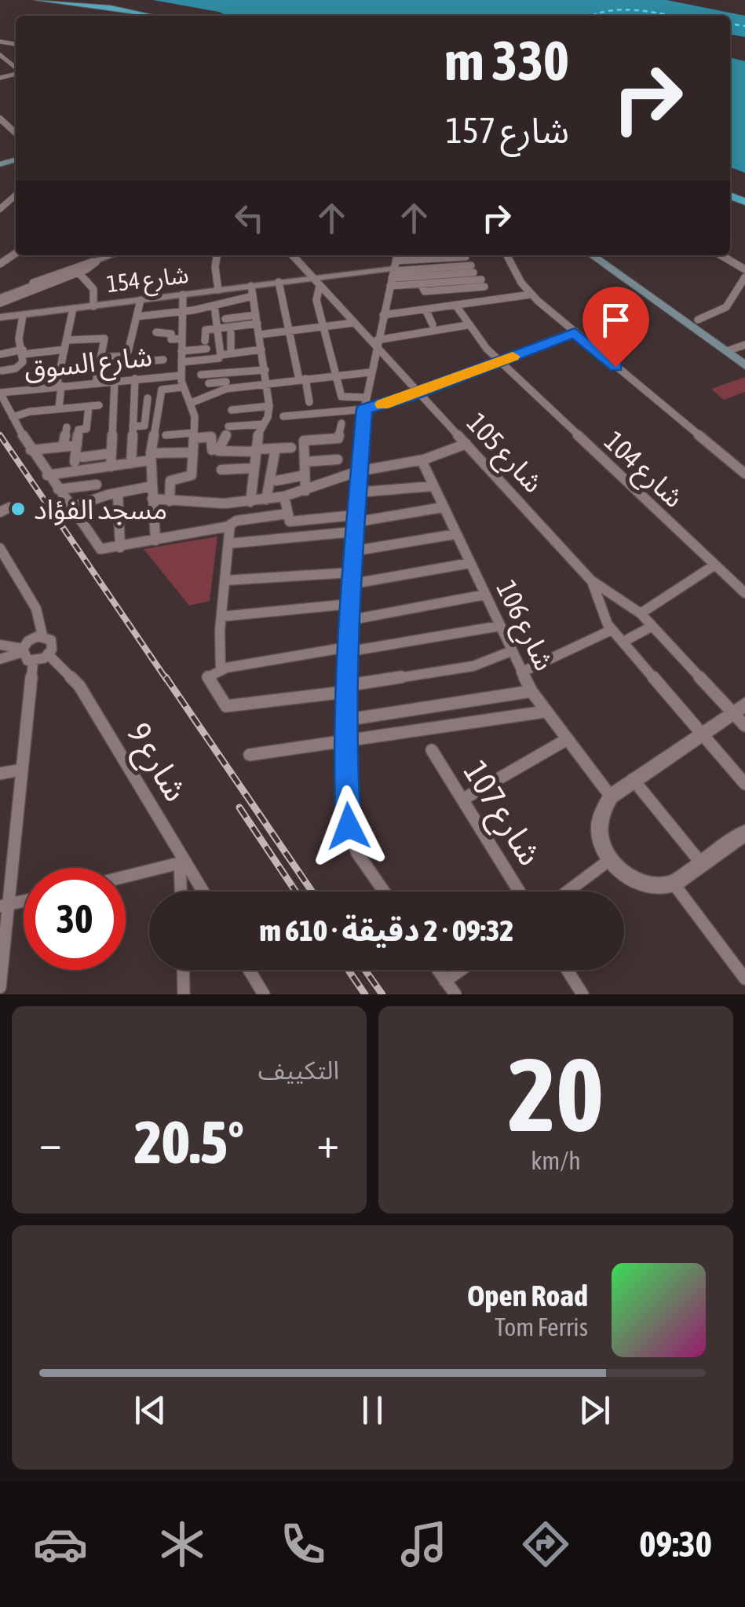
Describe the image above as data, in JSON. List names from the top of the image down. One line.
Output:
{"streets":{"street":["شارع 154","شارع السوق","شارع 105","شارع 104","شارع 106","شارع 9","شارع 107"]},"crossings":[["شارع 154","شارع 105"]],"places":["مسجد الفؤاد"],"page":{"turn":["330 m","شارع 157"],"limit":"30","trip":"09:32 · 2 دقيقة · 610 m","tile":[["20","km/h"],"التكييف"],"heat":["−","20.5°","+"],"song":["Open Road","Tom Ferris"],"tabs":"09:30"}}
